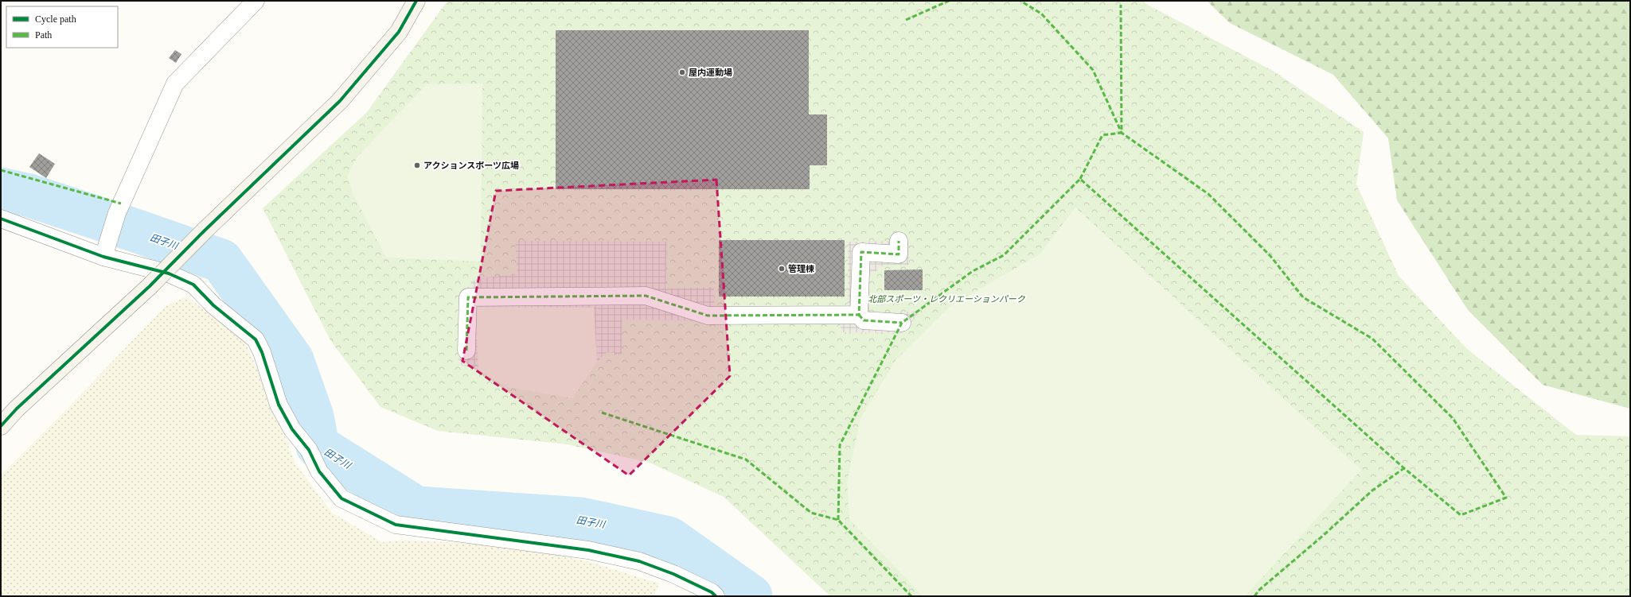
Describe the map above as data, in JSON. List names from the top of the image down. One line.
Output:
{"water":["田子川"],"parks":["北部スポーツ・レクリエーションパーク"],"places":["屋内運動場","アクションスポーツ広場","管理棟"],"legend":["Cycle path","Path"]}
